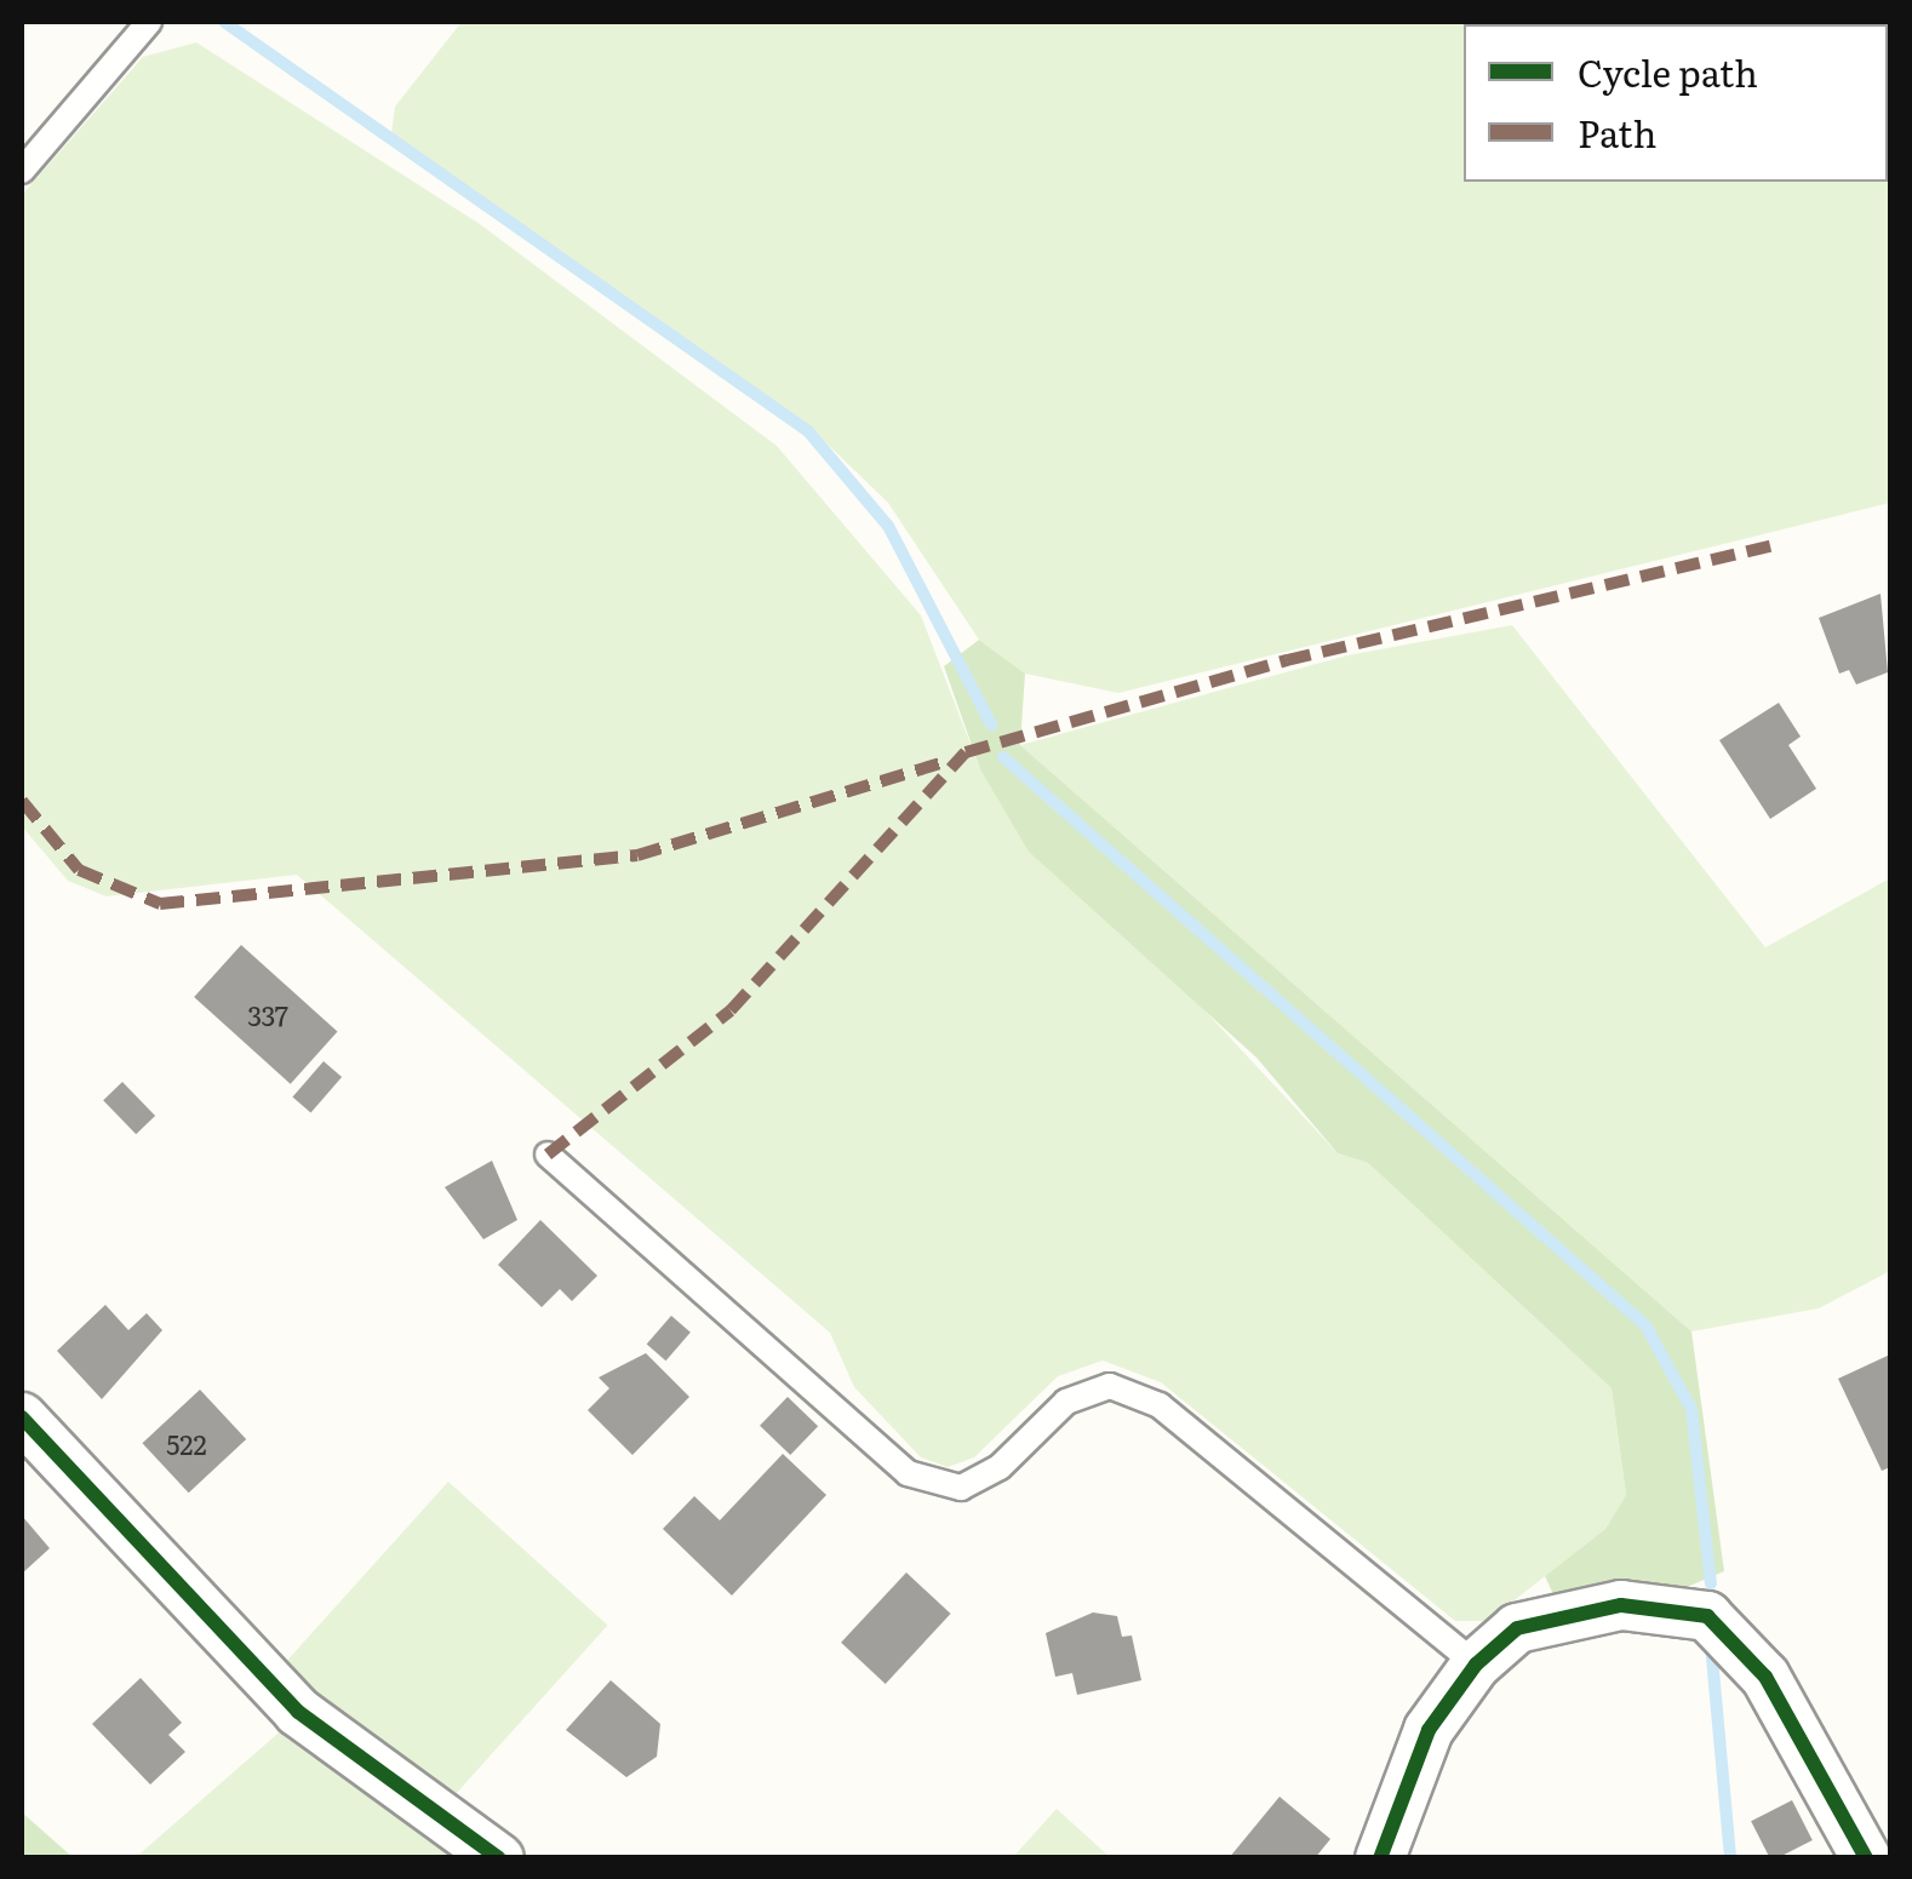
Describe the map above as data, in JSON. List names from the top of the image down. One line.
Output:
{"house_numbers":["337","522"],"legend":["Cycle path","Path"]}
